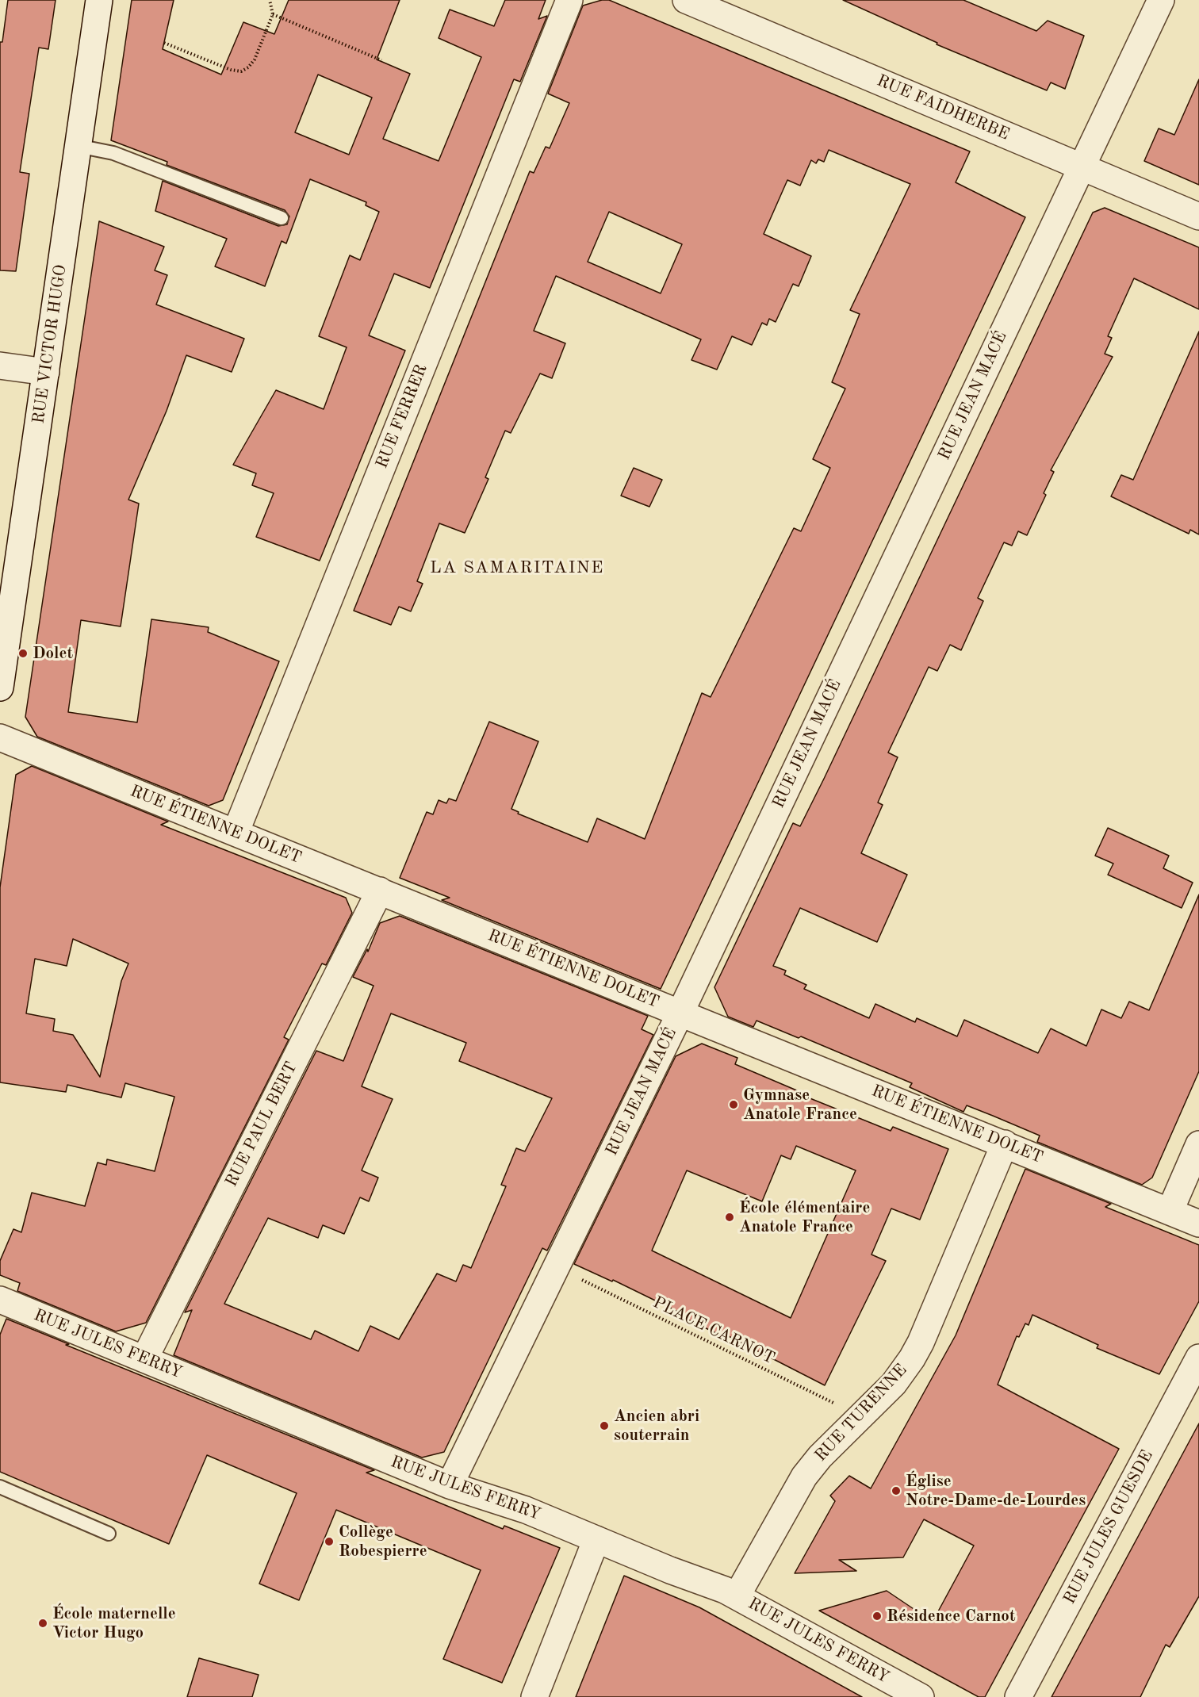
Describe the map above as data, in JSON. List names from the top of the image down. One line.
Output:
{"streets":{"street":["RUE FAIDHERBE","RUE VICTOR HUGO","RUE JEAN MACÉ","RUE FERRER","RUE ÉTIENNE DOLET","RUE PAUL BERT","RUE JULES FERRY","RUE TURENNE","RUE JULES GUESDE"],"path":["PLACE CARNOT"]},"crossings":[["RUE FAIDHERBE","RUE JEAN MACÉ"],["RUE JEAN MACÉ","RUE ÉTIENNE DOLET"],["RUE JEAN MACÉ","PLACE CARNOT"],["RUE JEAN MACÉ","RUE JULES FERRY"],["RUE FERRER","RUE ÉTIENNE DOLET"],["RUE ÉTIENNE DOLET","RUE PAUL BERT"],["RUE ÉTIENNE DOLET","RUE TURENNE"],["RUE PAUL BERT","RUE JULES FERRY"],["PLACE CARNOT","RUE TURENNE"],["RUE JULES FERRY","RUE TURENNE"]],"districts":["LA SAMARITAINE"],"places":["Dolet","Gymnase Anatole France","École élémentaire Anatole France","Ancien abri souterrain","Église Notre-Dame-de-Lourdes","Collège Robespierre","Résidence Carnot","École maternelle Victor Hugo"]}
